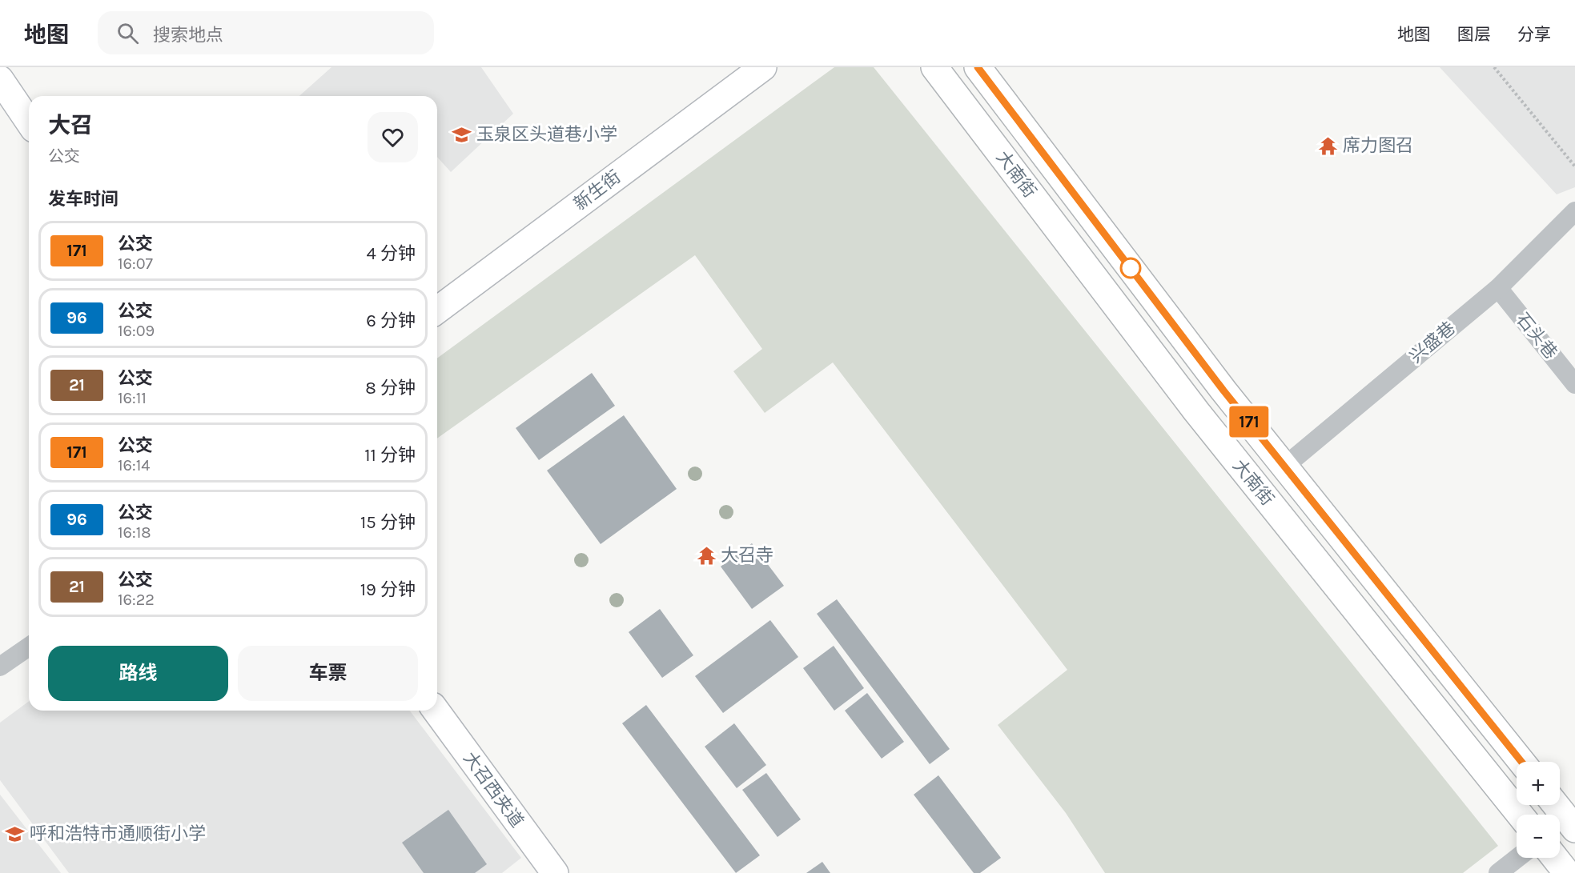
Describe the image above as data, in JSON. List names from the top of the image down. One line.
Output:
{"streets":{"main road":["大南街","新生街","大召西夹道"],"street":["石头巷","兴盛巷"]},"crossings":[["大南街","兴盛巷"],["石头巷","兴盛巷"]],"places":{"school or university":["玉泉区头道巷小学","呼和浩特市通顺街小学"],"temple":["席力图召","大召寺"]},"lines":["bus line 171"],"page":{"header":"地图","search":"搜索地点","nav":["地图","图层","分享"],"on_map":"171","heading":[["大召","公交"],"发车时间"],"list":[{"mark":"171","name":"公交","note":"16:07","value":"4 分钟"},{"mark":"96","name":"公交","note":"16:09","value":"6 分钟"},{"mark":"21","name":"公交","note":"16:11","value":"8 分钟"},{"mark":"171","name":"公交","note":"16:14","value":"11 分钟"},{"mark":"96","name":"公交","note":"16:18","value":"15 分钟"},{"mark":"21","name":"公交","note":"16:22","value":"19 分钟"}],"buttons":["路线","车票"],"map_buttons":["+","−"]}}
